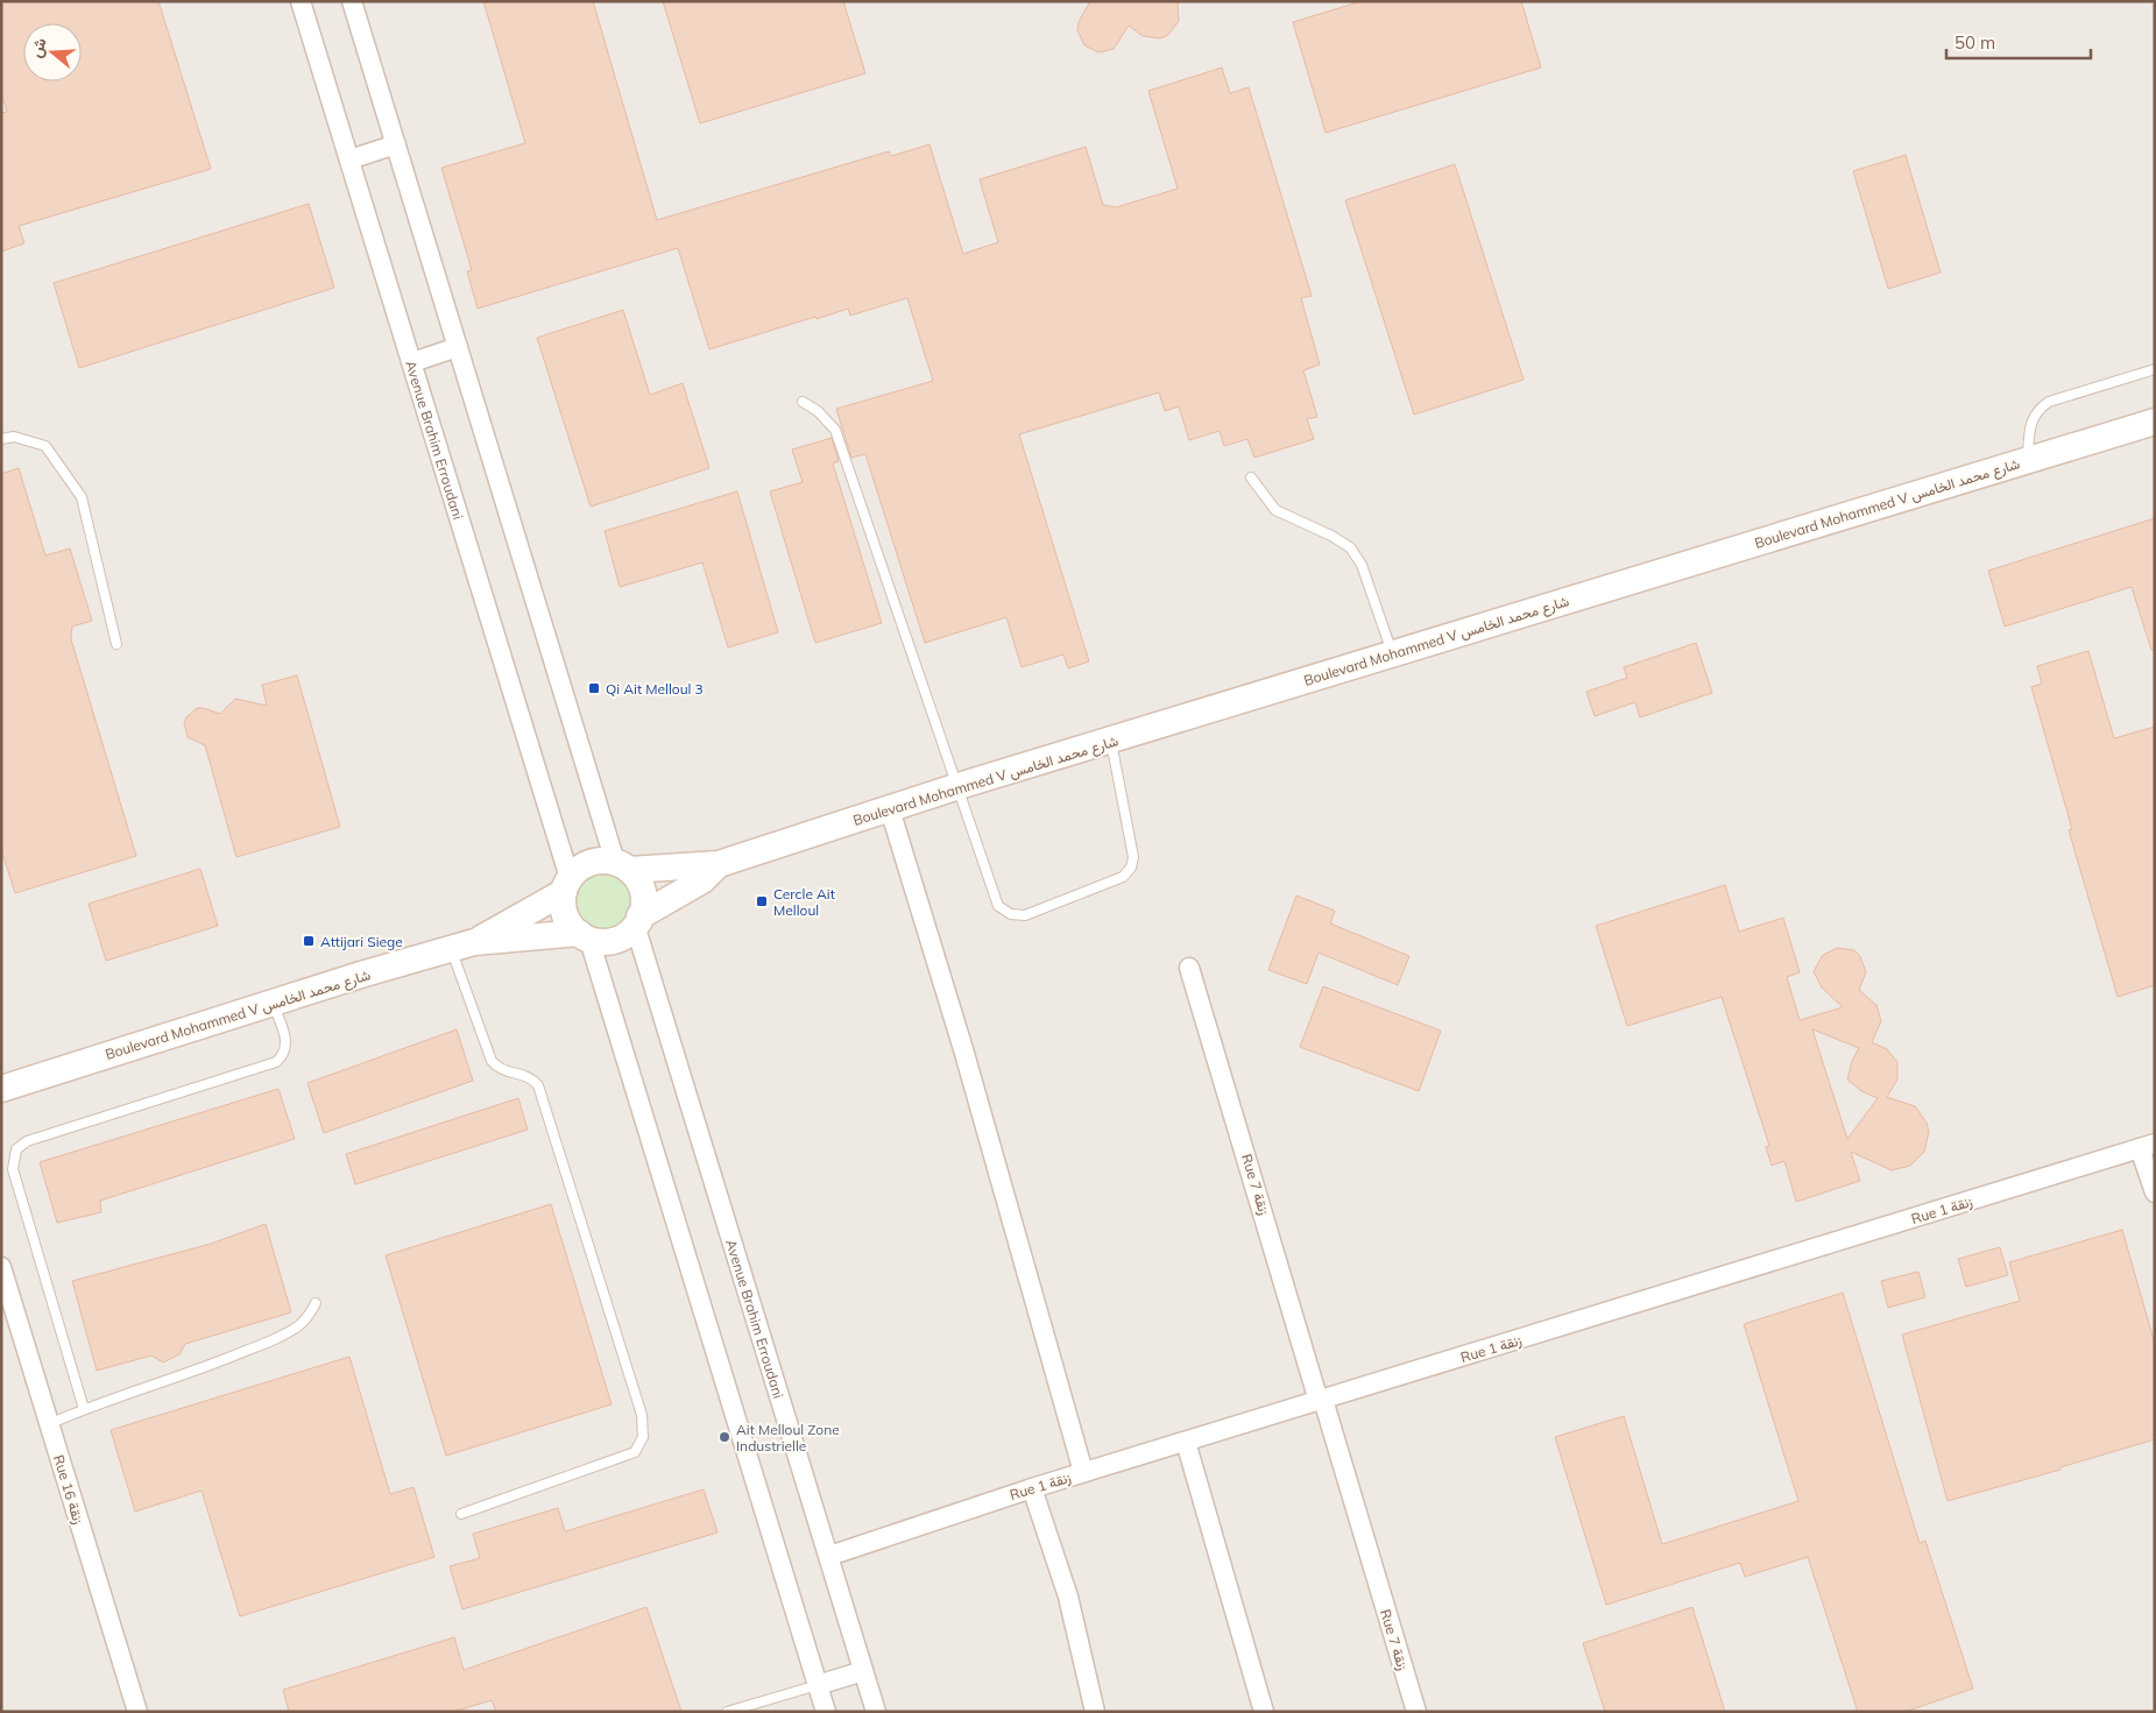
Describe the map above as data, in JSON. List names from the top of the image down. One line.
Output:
{"streets":{"main road":["Boulevard Mohammed V شارع محمد الخامس"],"street":["Avenue Brahim Erroudani","Rue 7 زنقة","Rue 1 زنقة","Rue 16 زنقة"]},"crossings":[["Avenue Brahim Erroudani","Boulevard Mohammed V شارع محمد الخامس"],["Avenue Brahim Erroudani","Rue 1 زنقة"],["Rue 7 زنقة","Rue 1 زنقة"]],"places":{"transit":["Qi Ait Melloul 3","Cercle Ait Melloul","Attijari Siege"],"other":["Ait Melloul Zone Industrielle"]},"scale_bar":"50 m","north":"left"}
